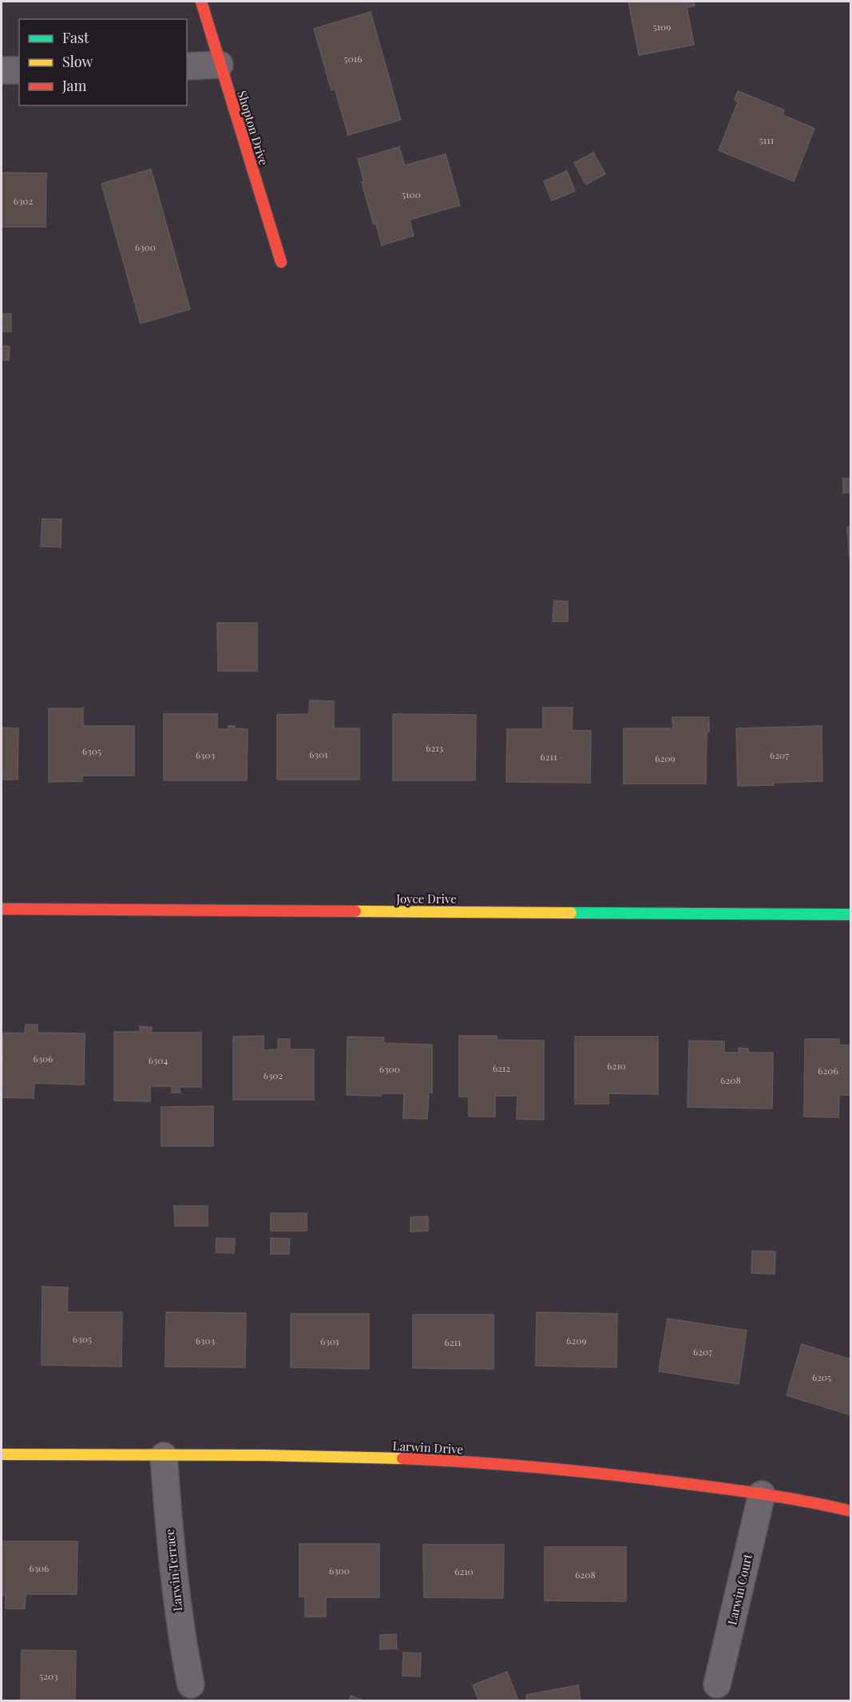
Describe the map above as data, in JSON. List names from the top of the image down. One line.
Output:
{"streets":{"street":["Shopton Drive","Joyce Drive","Larwin Drive","Larwin Terrace","Larwin Court"]},"crossings":[["Larwin Drive","Larwin Terrace"],["Larwin Drive","Larwin Court"]],"house_numbers":["5109","5016","5111","5100","6302","6300","6213","6305","6301","6303","6207","6211","6209","6306","6304","6210","6212","6300","6206","6302","6208","6305","6303","6209","6301","6211","6207","6205","6306","6300","6210","6208","5203"],"legend":["Fast","Slow","Jam"]}
